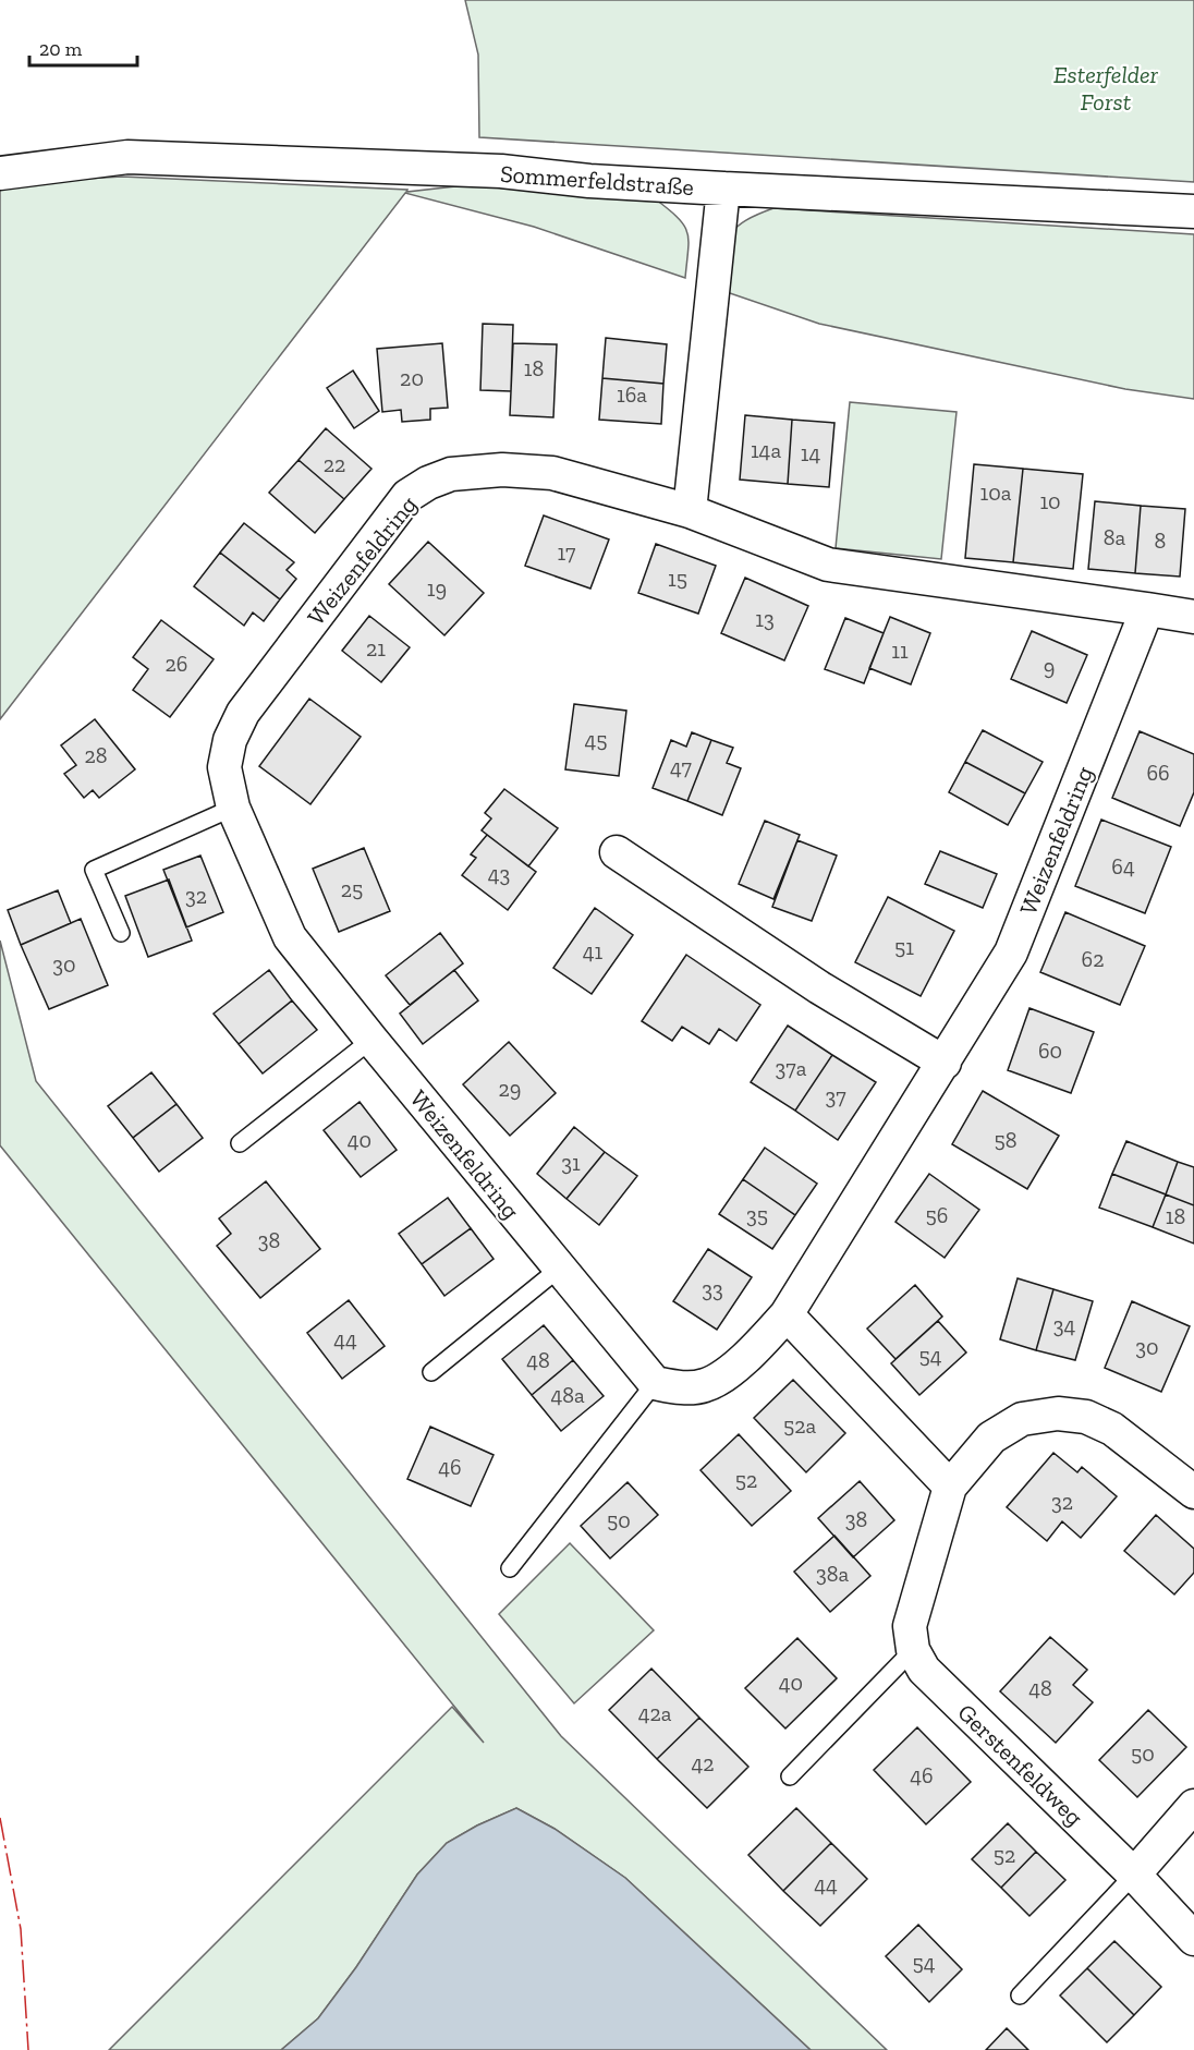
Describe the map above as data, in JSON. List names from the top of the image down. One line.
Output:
{"streets":{"street":["Sommerfeldstraße","Weizenfeldring","Gerstenfeldweg"]},"parks":["Esterfelder Forst"],"house_numbers":["18","20","16a","14a","14","22","10a","10","8a","8","17","15","19","13","21","11","26","9","45","28","47","66","64","43","25","32","51","41","62","30","60","37a","29","37","40","58","31","35","56","18","38","33","34","44","30","54","48","48a","52a","46","52","32","38","50","38a","40","48","42a","50","42","46","52","44","54"],"scale_bar":"20 m"}
